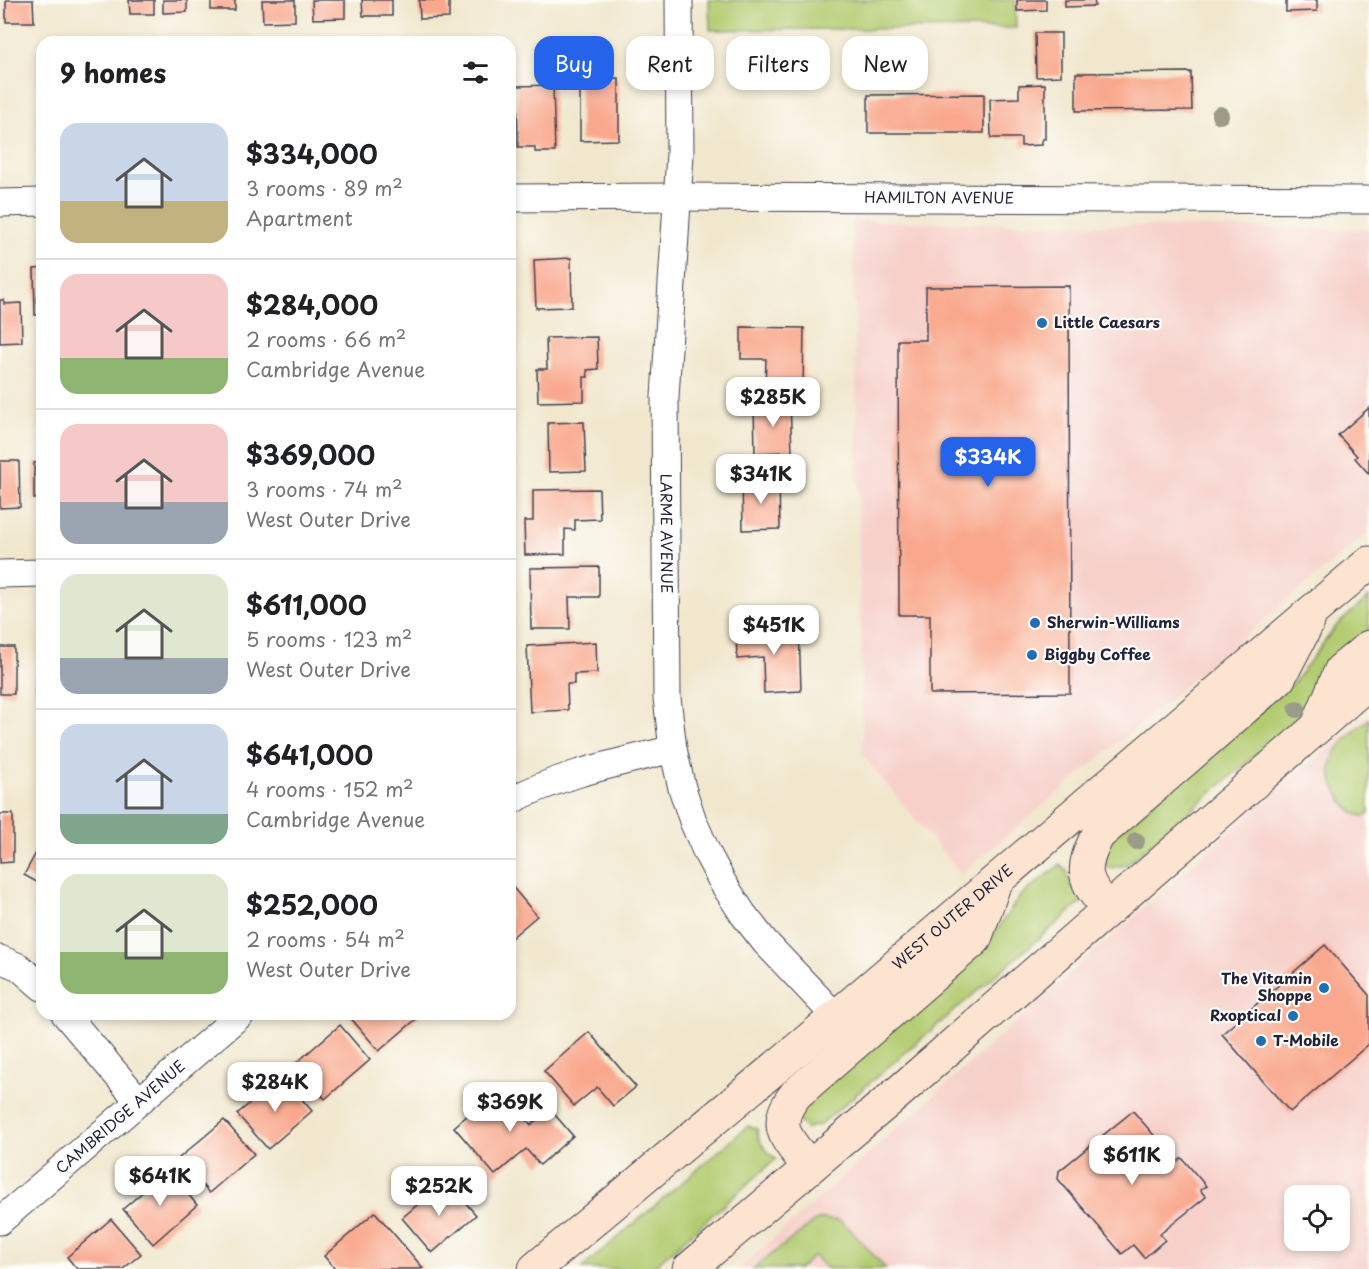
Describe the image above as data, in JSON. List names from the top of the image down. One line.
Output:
{"streets":{"main road":["WEST OUTER DRIVE"],"street":["HAMILTON AVENUE","LARME AVENUE","CAMBRIDGE AVENUE"]},"crossings":[["HAMILTON AVENUE","LARME AVENUE"],["LARME AVENUE","WEST OUTER DRIVE"]],"places":["Little Caesars","Sherwin-Williams","Biggby Coffee","The Vitamin Shoppe","Rxoptical","T-Mobile"],"page":{"chip":["Buy","Rent","Filters","New"],"heading":"9 homes","list":[{"name":"$334,000","note":"3 rooms · 89 m² · Apartment"},{"name":"$284,000","note":"2 rooms · 66 m² · Cambridge Avenue"},{"name":"$369,000","note":"3 rooms · 74 m² · West Outer Drive"},{"name":"$611,000","note":"5 rooms · 123 m² · West Outer Drive"},{"name":"$641,000","note":"4 rooms · 152 m² · Cambridge Avenue"},{"name":"$252,000","note":"2 rooms · 54 m² · West Outer Drive"}],"price":["$285K","$334K","$341K","$451K","$284K","$369K","$611K","$641K","$252K"]}}
